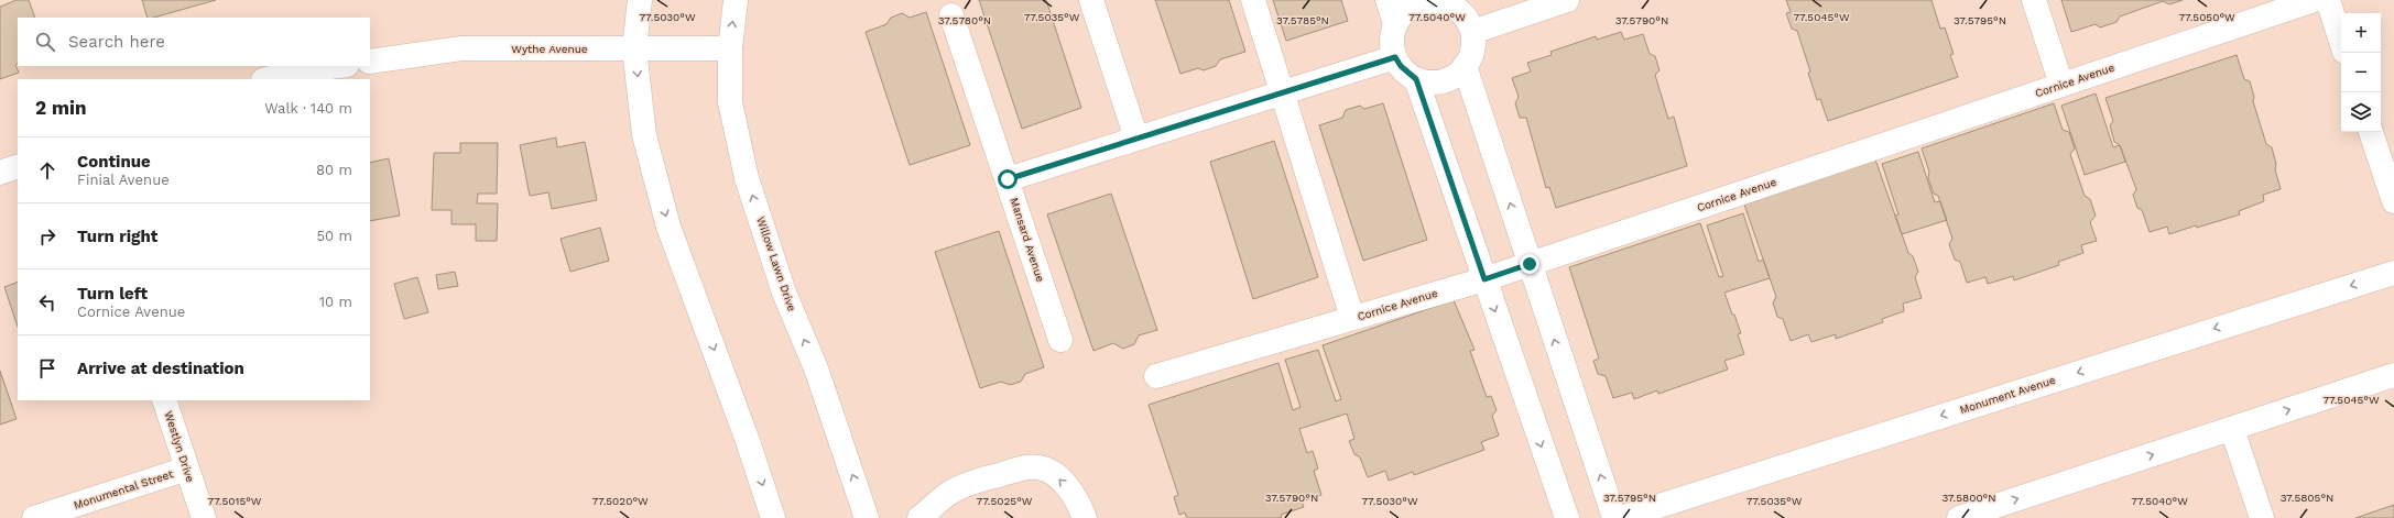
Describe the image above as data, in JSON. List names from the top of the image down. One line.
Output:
{"streets":{"street":["Wythe Avenue","Cornice Avenue","Mansard Avenue","Willow Lawn Drive","Monument Avenue","Westlyn Drive","Monumental Street"]},"crossings":[["Wythe Avenue","Willow Lawn Drive"],["Westlyn Drive","Monumental Street"]],"page":{"map_buttons":["+","−"],"search":"Search here","heading":["2 min","Walk · 140 m"],"list":[["Continue","Finial Avenue","80 m"],["Turn right","50 m"],["Turn left","Cornice Avenue","10 m"],"Arrive at destination"]},"coordinates":["77.5050°W","77.5030°W","77.5035°W","77.5045°W","77.5040°W","37.5780°N","37.5785°N","37.5790°N","37.5795°N","37.5800°N","37.5805°N","77.5015°W","77.5020°W","77.5025°W"]}
